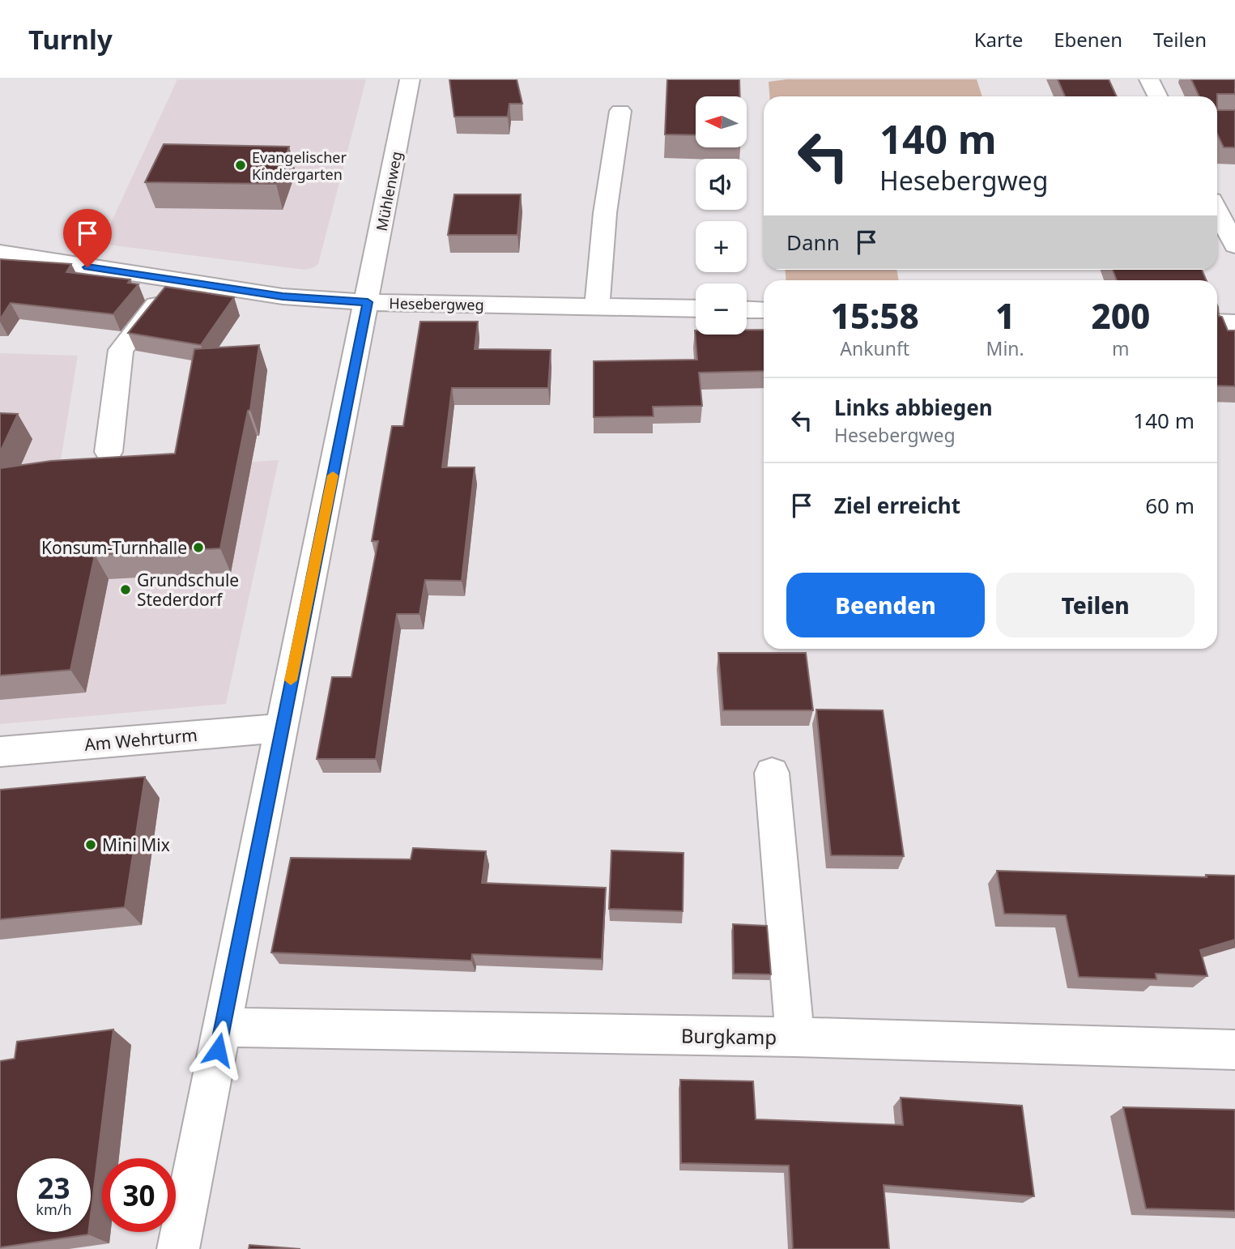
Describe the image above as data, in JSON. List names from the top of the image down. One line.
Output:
{"streets":{"street":["Mühlenweg","Hesebergweg","Am Wehrturm","Burgkamp"]},"crossings":[["Mühlenweg","Hesebergweg"],["Mühlenweg","Am Wehrturm"],["Mühlenweg","Burgkamp"]],"places":["Evangelischer Kindergarten","Konsum-Turnhalle","Grundschule Stederdorf","Mini Mix"],"north":"left","page":{"header":"Turnly","nav":["Karte","Ebenen","Teilen"],"map_buttons":["+","−"],"turn":["140 m","Hesebergweg"],"then":"Dann","eta":["15:58","Ankunft","1","Min.","200","m"],"list":[{"name":"Links abbiegen","note":"Hesebergweg","value":"140 m"},{"name":"Ziel erreicht","value":"60 m"}],"buttons":["Beenden","Teilen"],"speed":"23 km/h","limit":"30"}}
